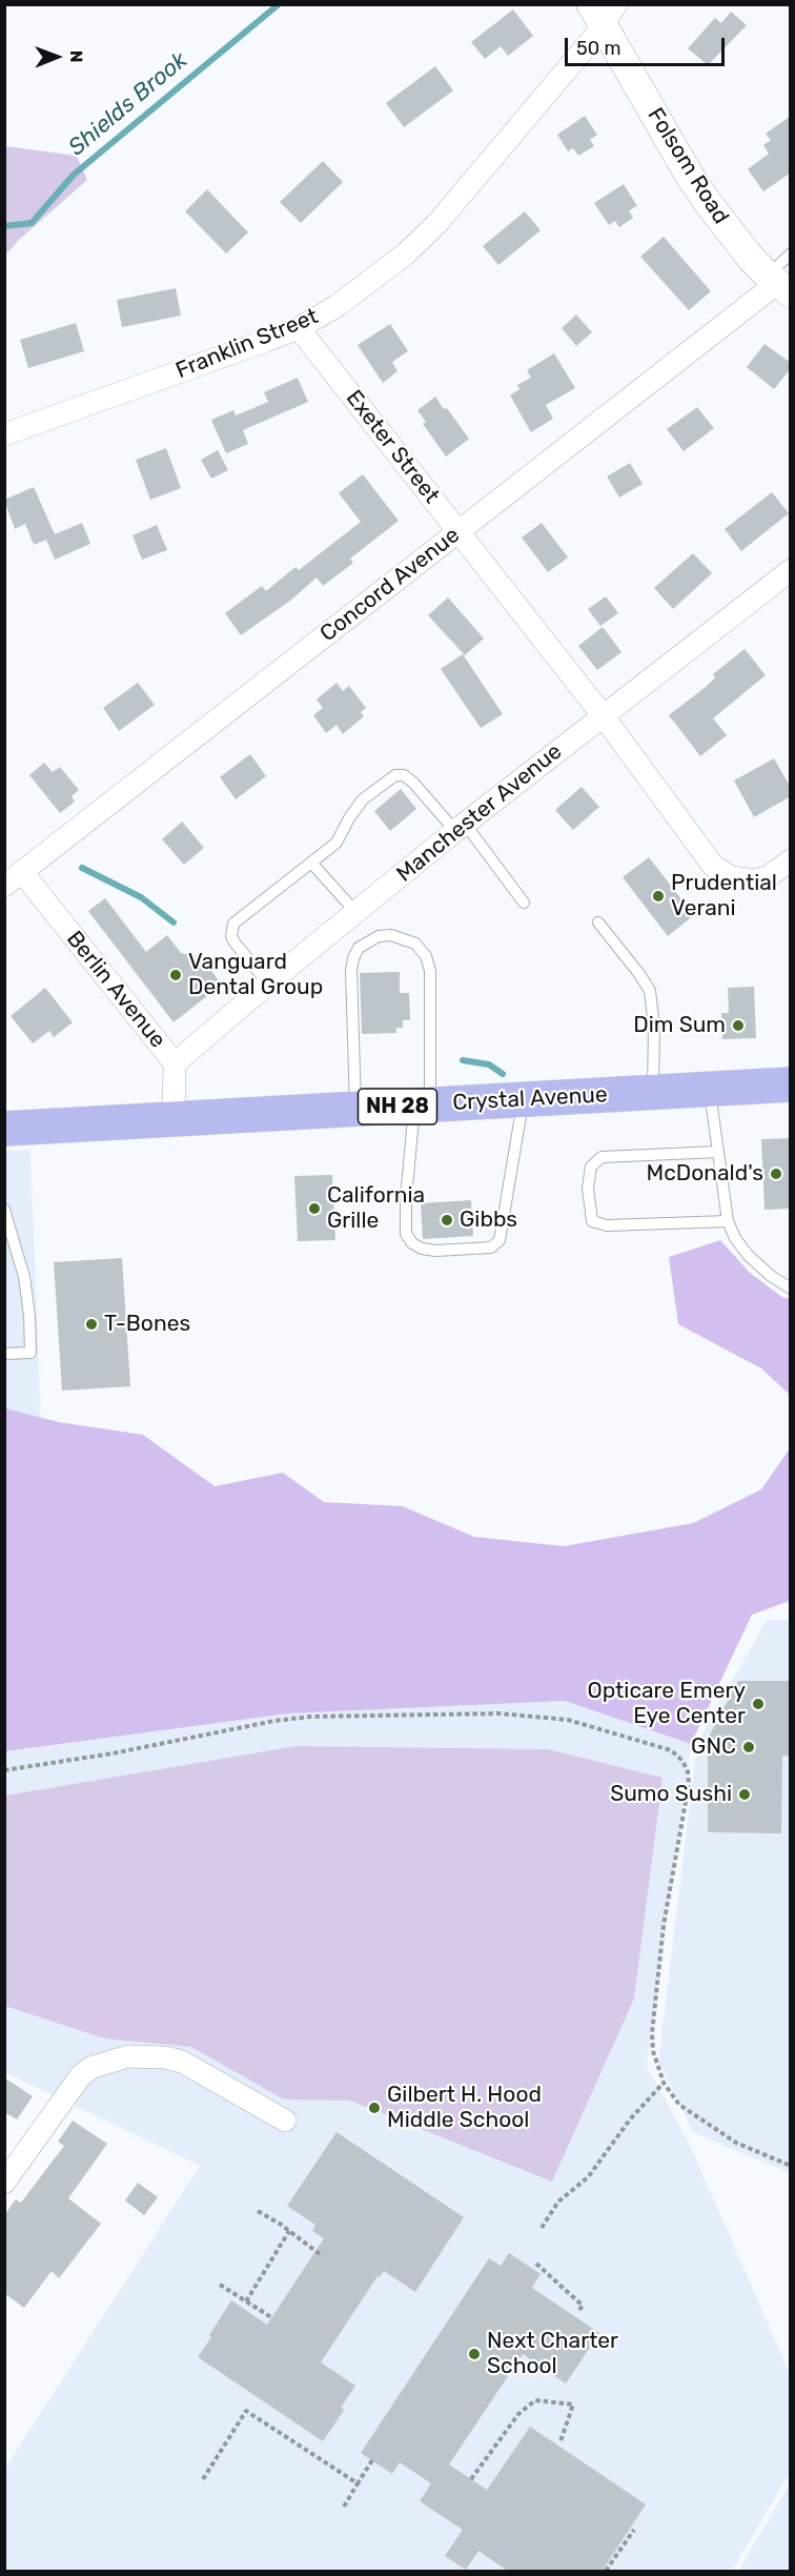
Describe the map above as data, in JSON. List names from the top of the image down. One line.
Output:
{"streets":{"main road":["Crystal Avenue","NH 28"],"street":["Folsom Road","Franklin Street","Exeter Street","Concord Avenue","Manchester Avenue","Berlin Avenue"]},"crossings":[["Folsom Road","Franklin Street"],["Folsom Road","Concord Avenue"],["Franklin Street","Exeter Street"],["Exeter Street","Concord Avenue"],["Exeter Street","Manchester Avenue"],["Concord Avenue","Berlin Avenue"],["Manchester Avenue","Berlin Avenue"],["Berlin Avenue","Crystal Avenue"]],"water":["Shields Brook"],"places":["Prudential Verani","Vanguard Dental Group","Dim Sum","McDonald's","California Grille","Gibbs","T-Bones","Opticare Emery Eye Center","GNC","Sumo Sushi","Gilbert H. Hood Middle School","Next Charter School"],"scale_bar":"50 m","north":"right"}
